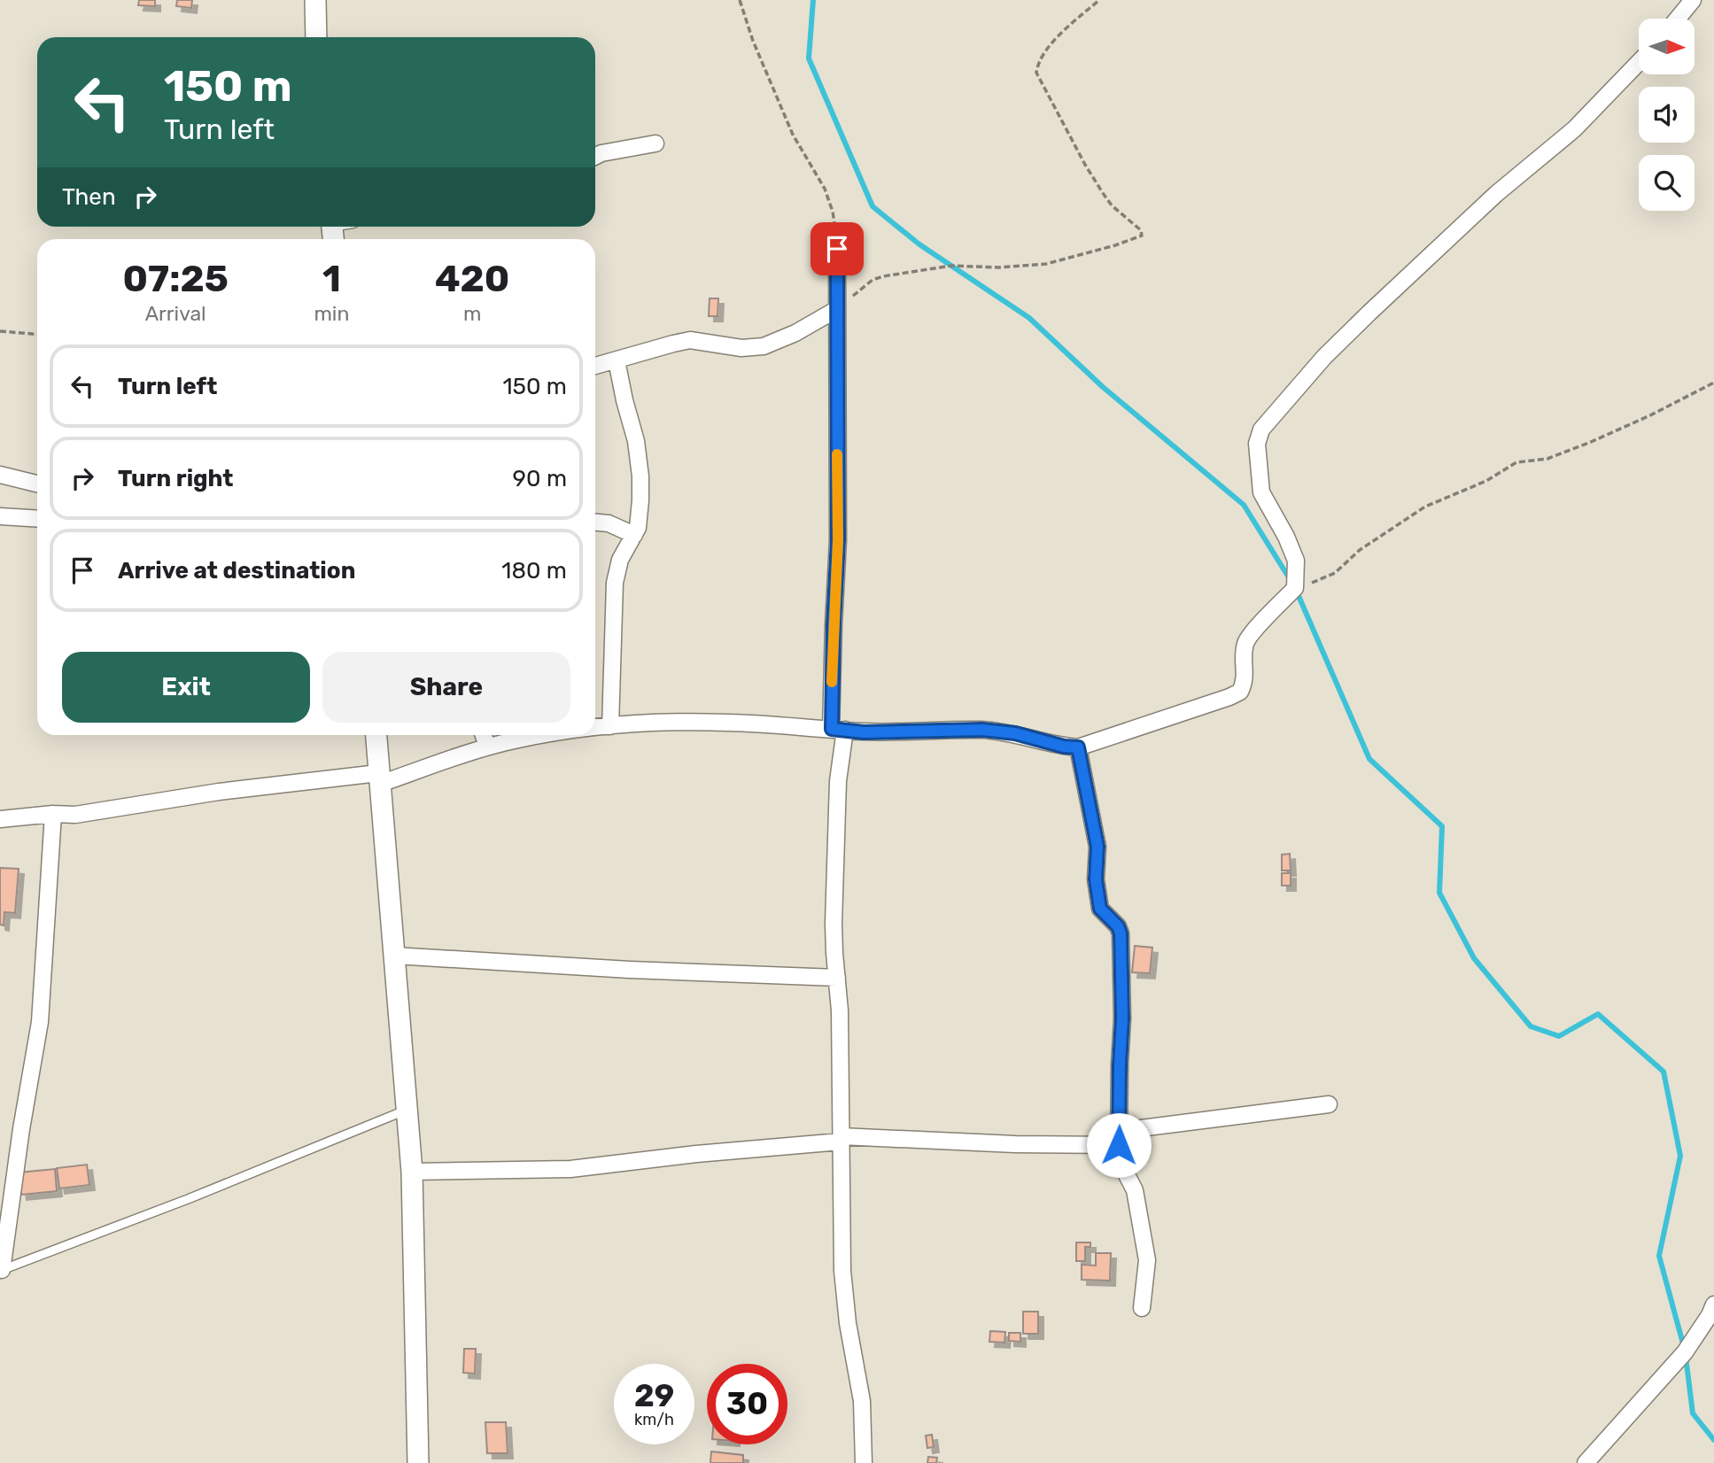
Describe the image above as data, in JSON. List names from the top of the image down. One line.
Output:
{"north":"right","page":{"turn":["150 m","Turn left"],"then":"Then","eta":["07:25","Arrival","1","min","420","m"],"list":[{"name":"Turn left","value":"150 m"},{"name":"Turn right","value":"90 m"},{"name":"Arrive at destination","value":"180 m"}],"buttons":["Exit","Share"],"speed":"29 km/h","limit":"30"}}
